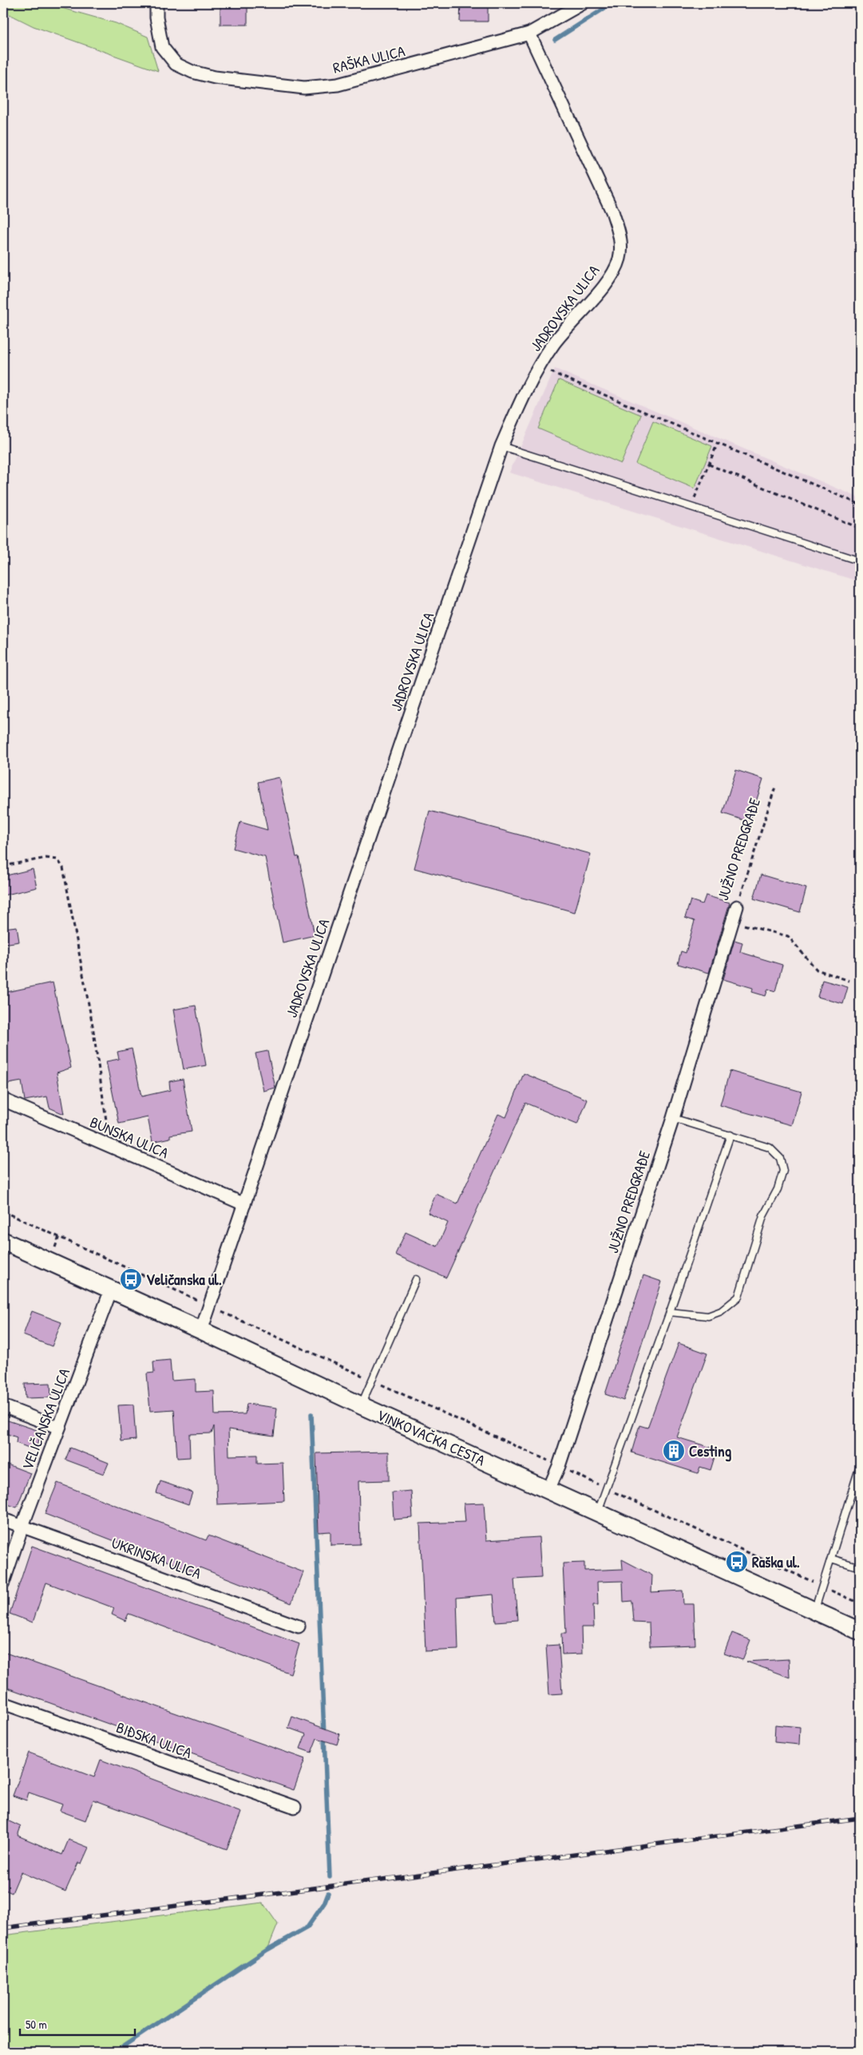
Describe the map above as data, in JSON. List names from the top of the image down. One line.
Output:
{"streets":{"main road":["VINKOVAČKA CESTA"],"street":["RAŠKA ULICA","JADROVSKA ULICA","JUŽNO PREDGRAĐE","BUNSKA ULICA","VELIČANSKA ULICA","UKRINSKA ULICA","BIĐSKA ULICA"]},"crossings":[["RAŠKA ULICA","JADROVSKA ULICA"],["JADROVSKA ULICA","BUNSKA ULICA"],["JADROVSKA ULICA","VINKOVAČKA CESTA"],["JUŽNO PREDGRAĐE","VINKOVAČKA CESTA"],["VELIČANSKA ULICA","VINKOVAČKA CESTA"],["VELIČANSKA ULICA","UKRINSKA ULICA"]],"places":{"bus stop":["Veličanska ul.","Raška ul."],"building":["Cesting"]},"scale_bar":"50 m"}
